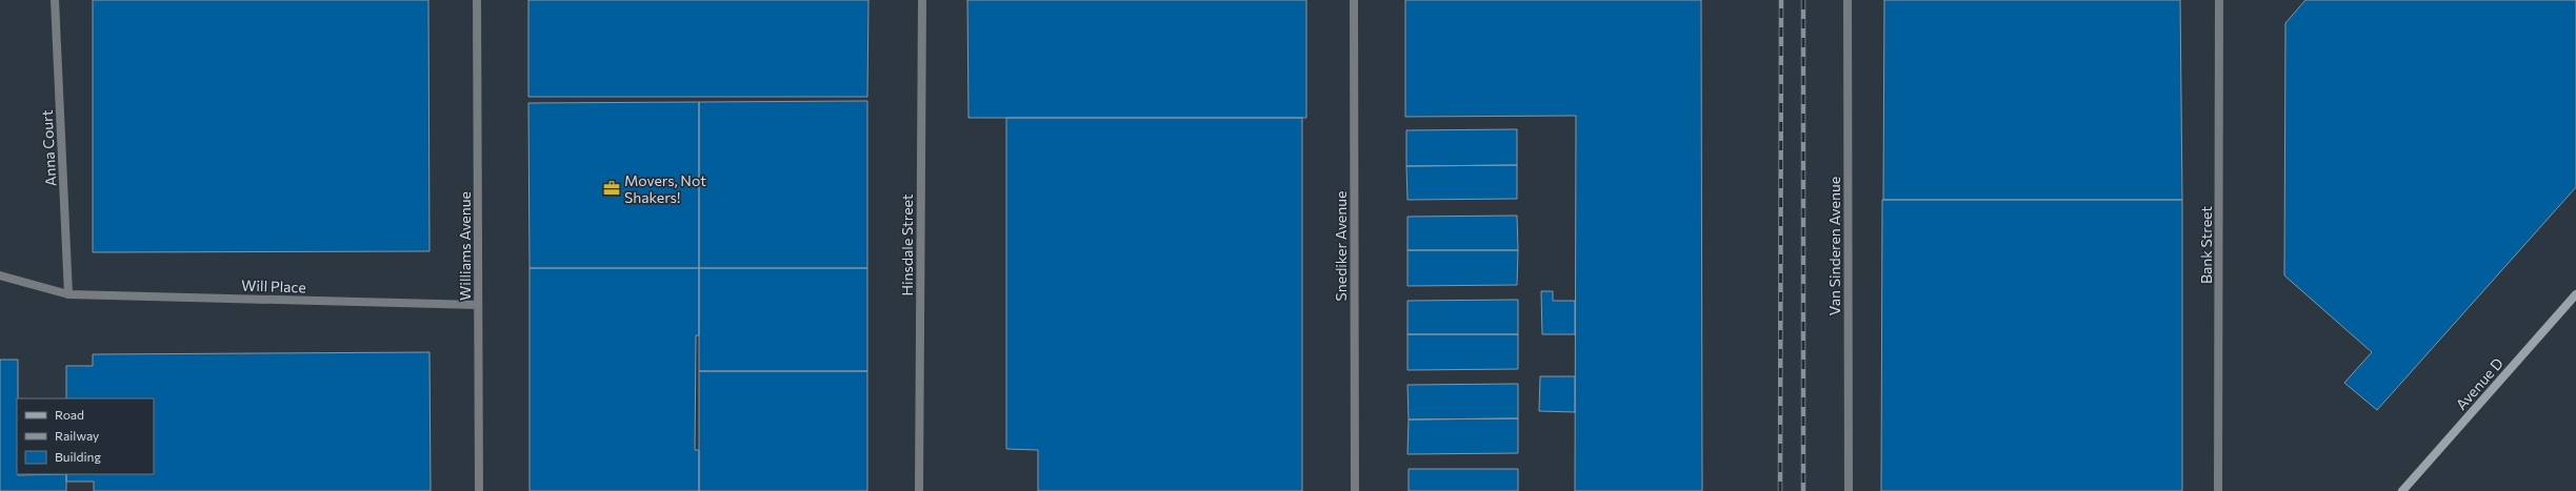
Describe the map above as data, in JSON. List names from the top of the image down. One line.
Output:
{"streets":{"main road":["Avenue D"],"street":["Anna Court","Hinsdale Street","Bank Street","Williams Avenue","Snediker Avenue","Van Sinderen Avenue","Will Place"]},"crossings":[["Anna Court","Will Place"],["Williams Avenue","Will Place"]],"places":{"office":["Movers, Not Shakers!"]},"legend":["Road","Railway","Building"]}
